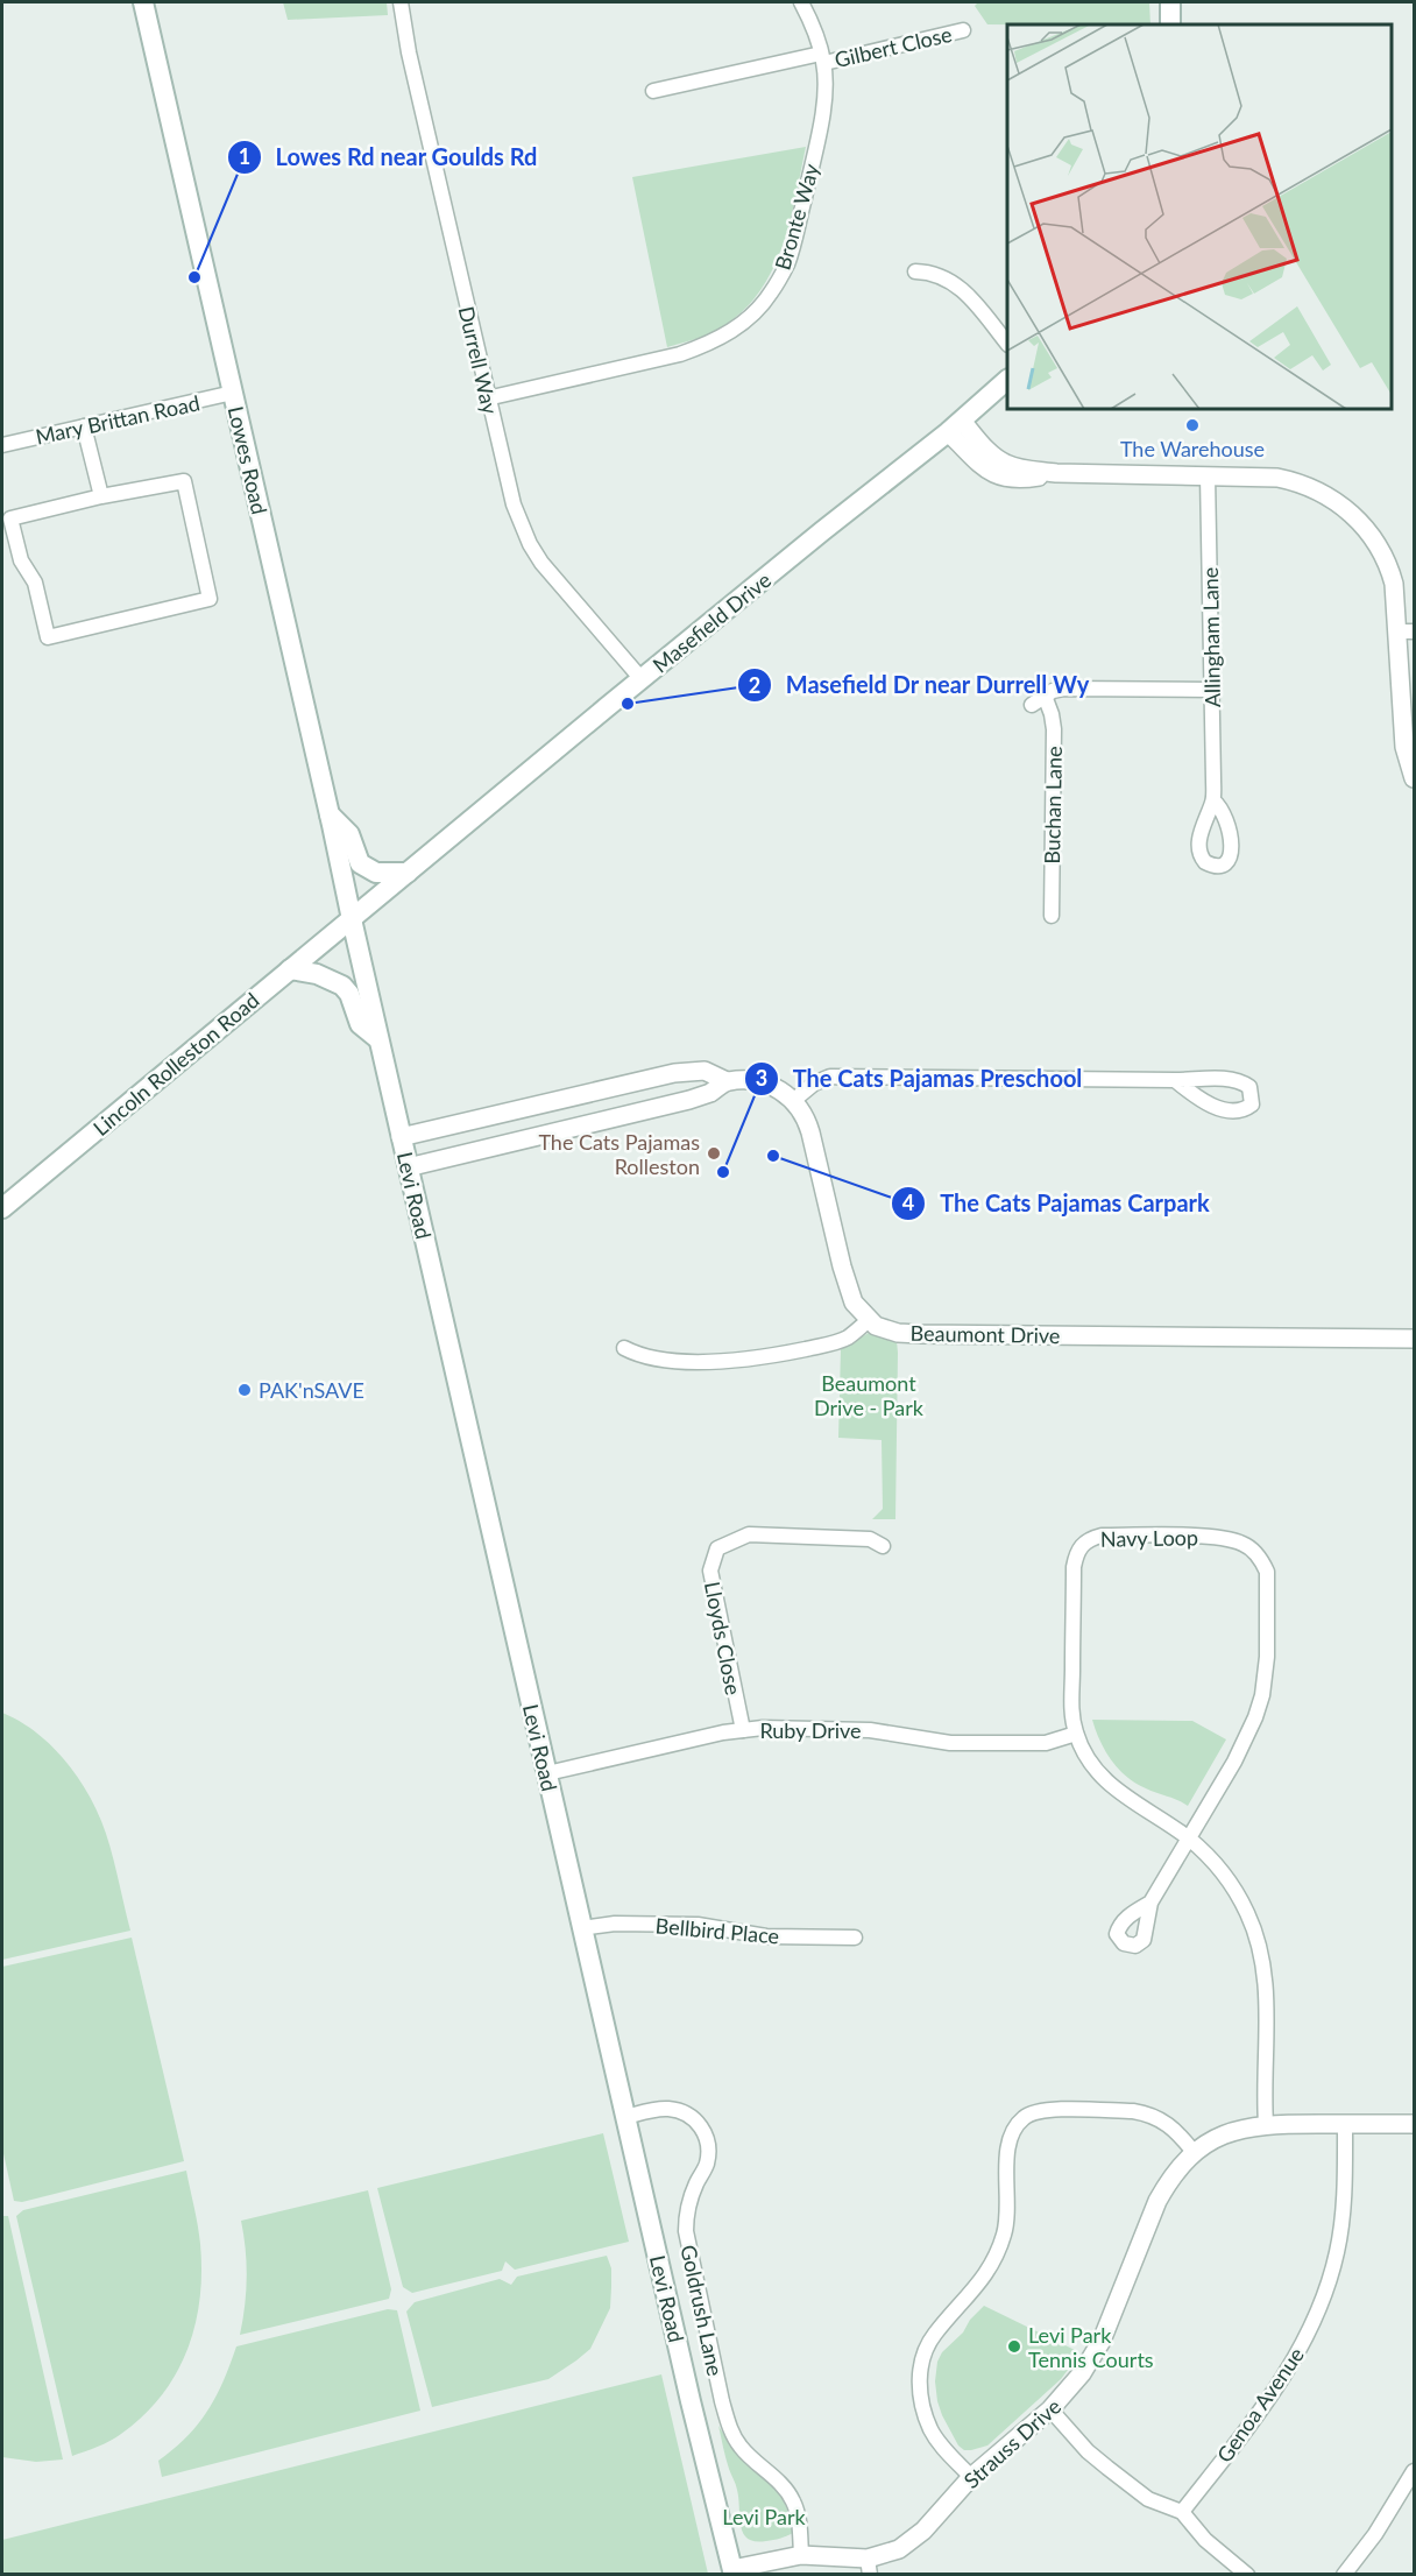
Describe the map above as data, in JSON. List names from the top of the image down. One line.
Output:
{"streets":{"main road":["Lowes Road","Masefield Drive","Lincoln Rolleston Road","Levi Road"],"street":["Gilbert Close","Bronte Way","Durrell Way","Mary Brittan Road","Allingham Lane","Buchan Lane","Beaumont Drive","Navy Loop","Lloyds Close","Ruby Drive","Bellbird Place","Goldrush Lane","Genoa Avenue","Strauss Drive"]},"crossings":[["Gilbert Close","Bronte Way"],["Bronte Way","Durrell Way"],["Durrell Way","Masefield Drive"],["Mary Brittan Road","Lowes Road"],["Lowes Road","Masefield Drive"],["Lowes Road","Lincoln Rolleston Road"],["Lowes Road","Levi Road"],["Masefield Drive","Lincoln Rolleston Road"],["Masefield Drive","Levi Road"],["Lincoln Rolleston Road","Levi Road"],["Levi Road","Ruby Drive"],["Levi Road","Bellbird Place"],["Levi Road","Goldrush Lane"],["Levi Road","Strauss Drive"],["Navy Loop","Ruby Drive"],["Navy Loop","Strauss Drive"],["Lloyds Close","Ruby Drive"],["Goldrush Lane","Strauss Drive"],["Genoa Avenue","Strauss Drive"]],"parks":["Beaumont Drive - Park","Levi Park"],"places":["Lowes Rd near Goulds Rd","The Warehouse","Masefield Dr near Durrell Wy","The Cats Pajamas Rolleston","The Cats Pajamas Carpark","The Cats Pajamas Preschool","PAK'nSAVE","Levi Park Tennis Courts"]}
